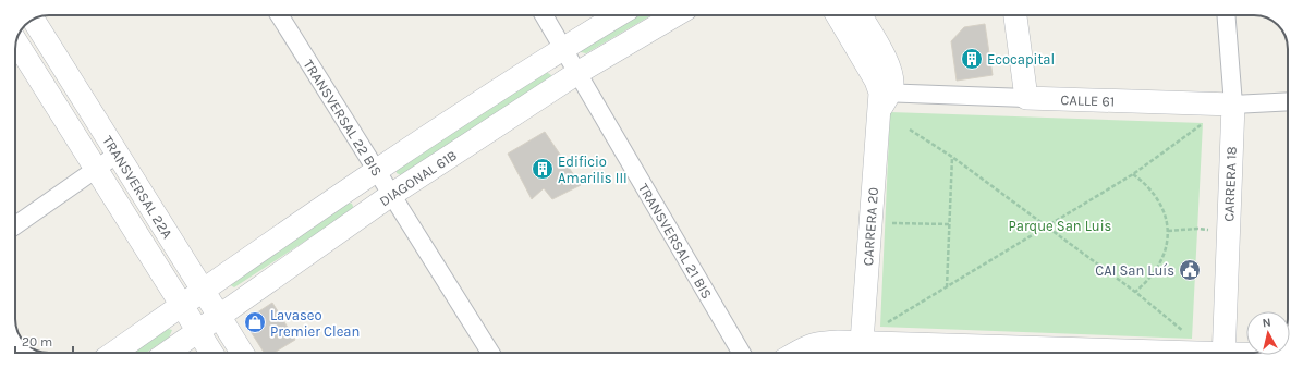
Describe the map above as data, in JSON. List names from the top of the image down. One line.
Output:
{"streets":{"street":["CALLE 61","TRANSVERSAL 22 BIS","DIAGONAL 61B","CARRERA 18","TRANSVERSAL 22A","CARRERA 20","TRANSVERSAL 21 BIS"]},"crossings":[["CALLE 61","CARRERA 18"],["CALLE 61","CARRERA 20"],["TRANSVERSAL 22 BIS","DIAGONAL 61B"],["DIAGONAL 61B","TRANSVERSAL 22A"],["DIAGONAL 61B","TRANSVERSAL 21 BIS"]],"parks":["Parque San Luis"],"places":{"building":["Ecocapital","Edificio Amarilis III"],"public building":["CAI San Luís"],"shop":["Lavaseo Premier Clean"]},"scale_bar":"20 m","north":"top"}
